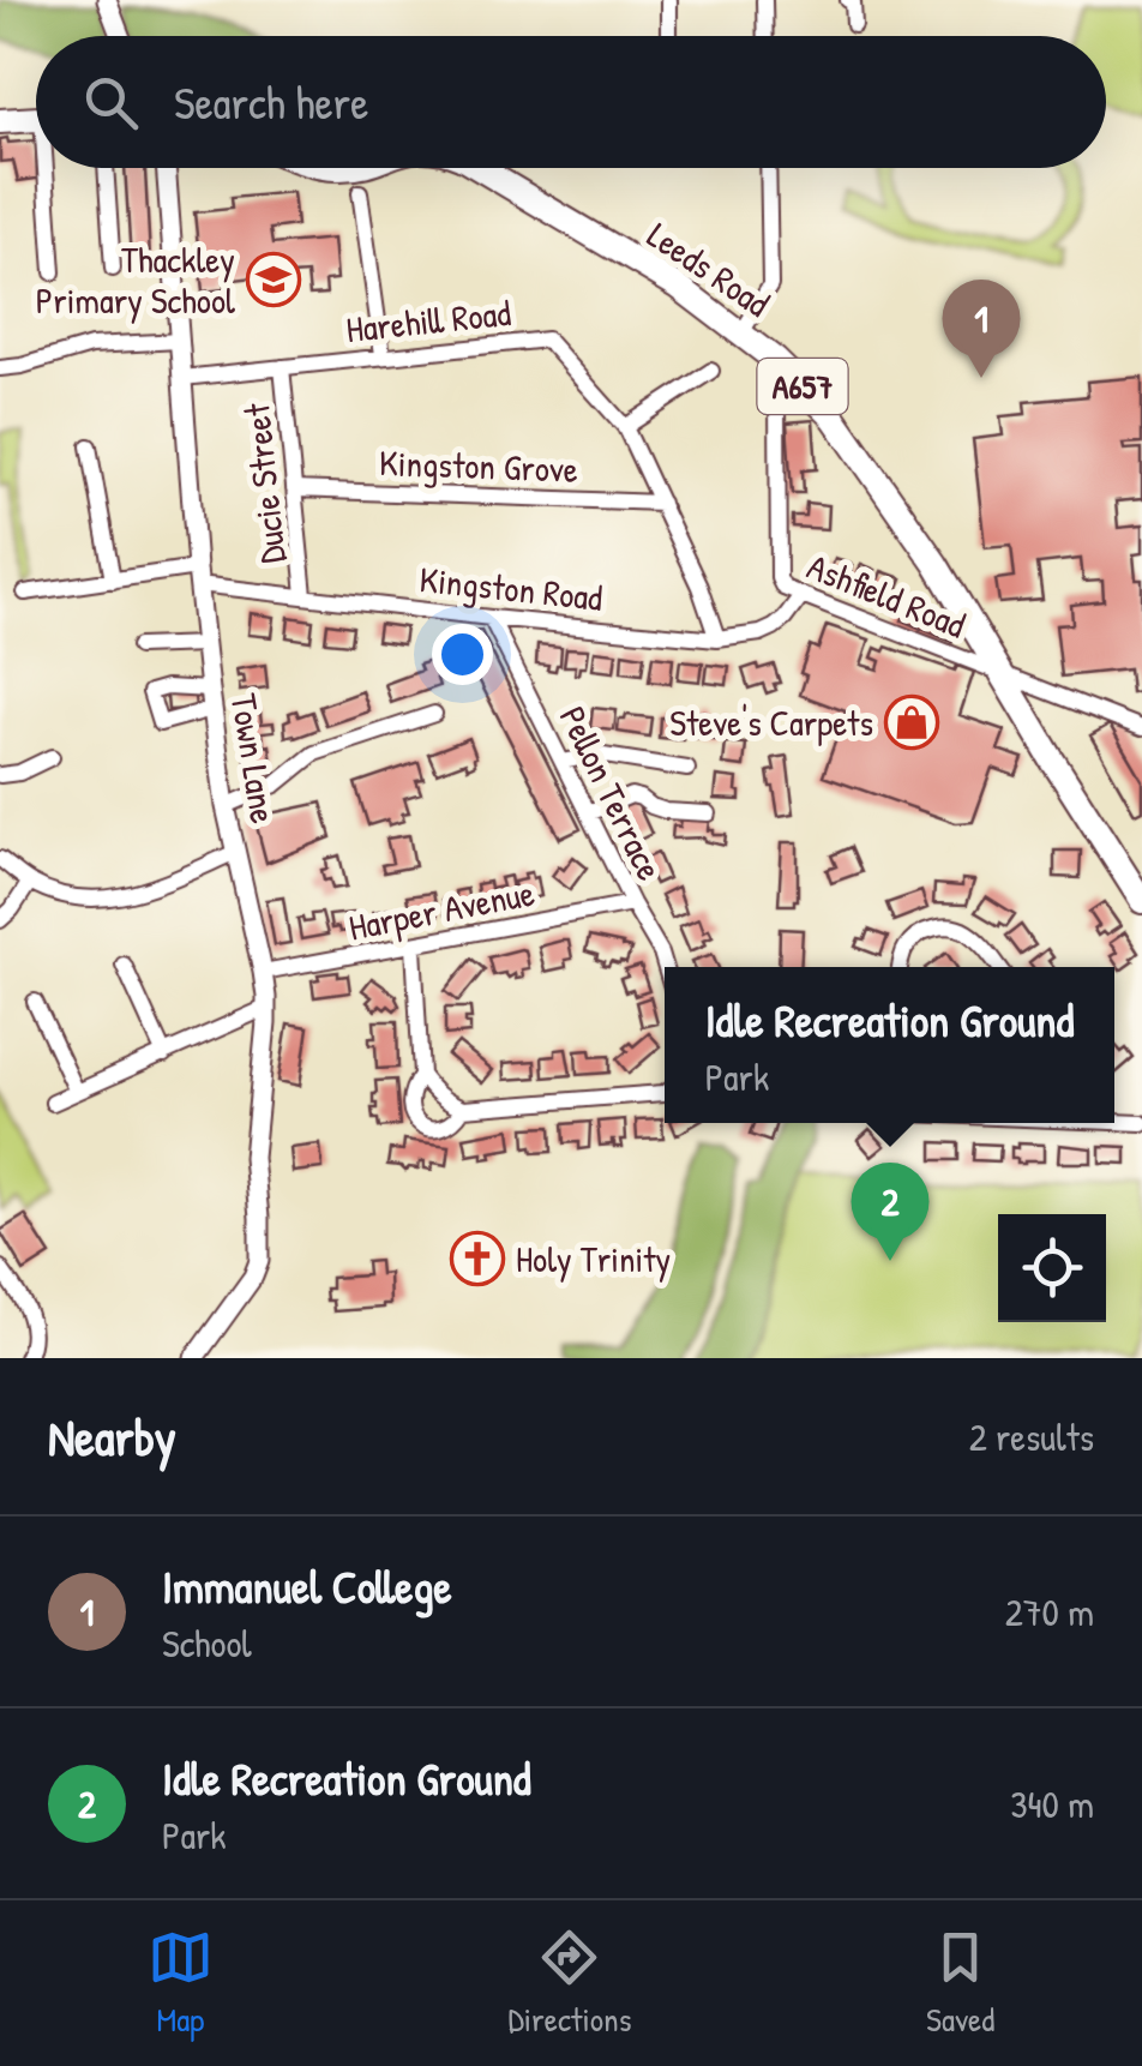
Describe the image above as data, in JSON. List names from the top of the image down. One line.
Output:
{"streets":{"main road":["Leeds Road","A657"],"street":["Harehill Road","Kingston Grove","Ducie Street","Kingston Road","Ashfield Road","Town Lane","Pellon Terrace","Harper Avenue"]},"crossings":[["Leeds Road","Ashfield Road"],["Harehill Road","Kingston Grove"],["Harehill Road","Ducie Street"],["Harehill Road","Kingston Road"],["Harehill Road","Town Lane"],["Kingston Grove","Ducie Street"],["Ducie Street","Kingston Road"],["Kingston Road","Ashfield Road"],["Kingston Road","Town Lane"],["Kingston Road","Pellon Terrace"],["Town Lane","Harper Avenue"],["Pellon Terrace","Harper Avenue"]],"places":{"school or university":["Thackley Primary School"],"shop":["Steve's Carpets"],"church":["Holy Trinity"]},"page":{"search":"Search here","pins":["1","2"],"popup":["Idle Recreation Ground","Park"],"heading":["Nearby","2 results"],"list":[{"mark":"1","name":"Immanuel College","note":"School","value":"270 m"},{"mark":"2","name":"Idle Recreation Ground","note":"Park","value":"340 m"}],"nav":["Map","Directions","Saved"]}}
